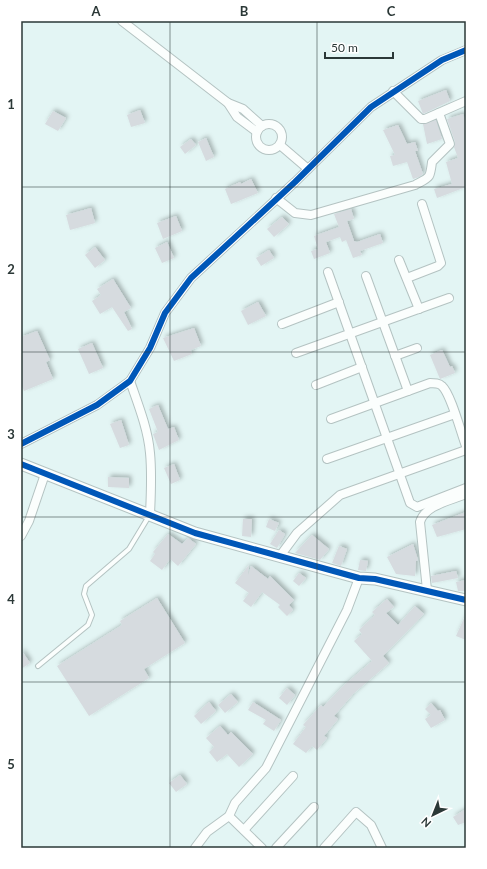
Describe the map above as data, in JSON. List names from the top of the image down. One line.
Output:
{"scale_bar":"50 m","north":"bottom left","grid":{"columns":["A","B","C"],"rows":["1","2","3","4","5"]}}
